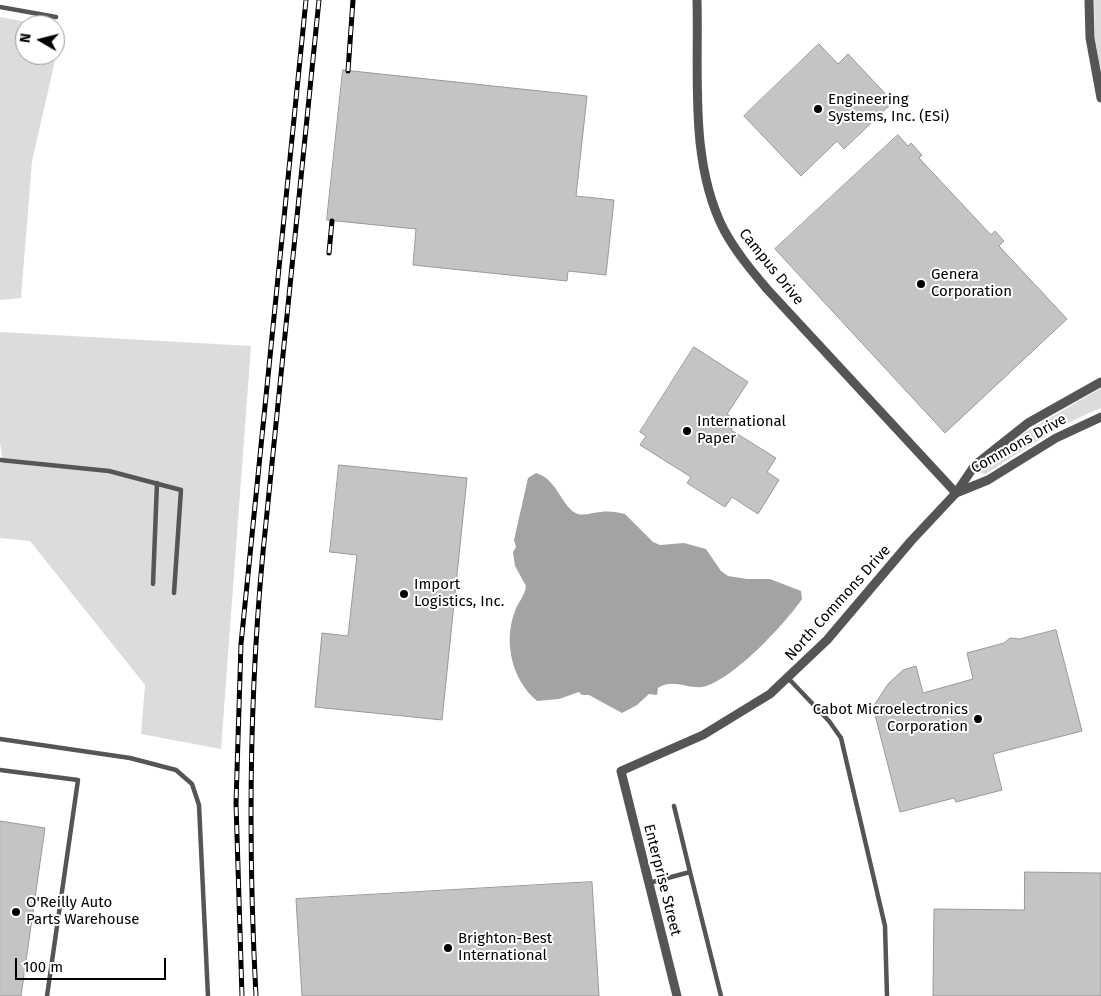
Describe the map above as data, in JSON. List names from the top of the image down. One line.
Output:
{"streets":{"street":["Campus Drive","Commons Drive","North Commons Drive","Enterprise Street"]},"crossings":[["Campus Drive","Commons Drive"],["Campus Drive","North Commons Drive"],["Commons Drive","North Commons Drive"],["North Commons Drive","Enterprise Street"]],"places":["Engineering Systems, Inc. (ESi)","Genera Corporation","International Paper","Import Logistics, Inc.","Cabot Microelectronics Corporation","O'Reilly Auto Parts Warehouse","Brighton-Best International"],"scale_bar":"100 m","north":"left"}
